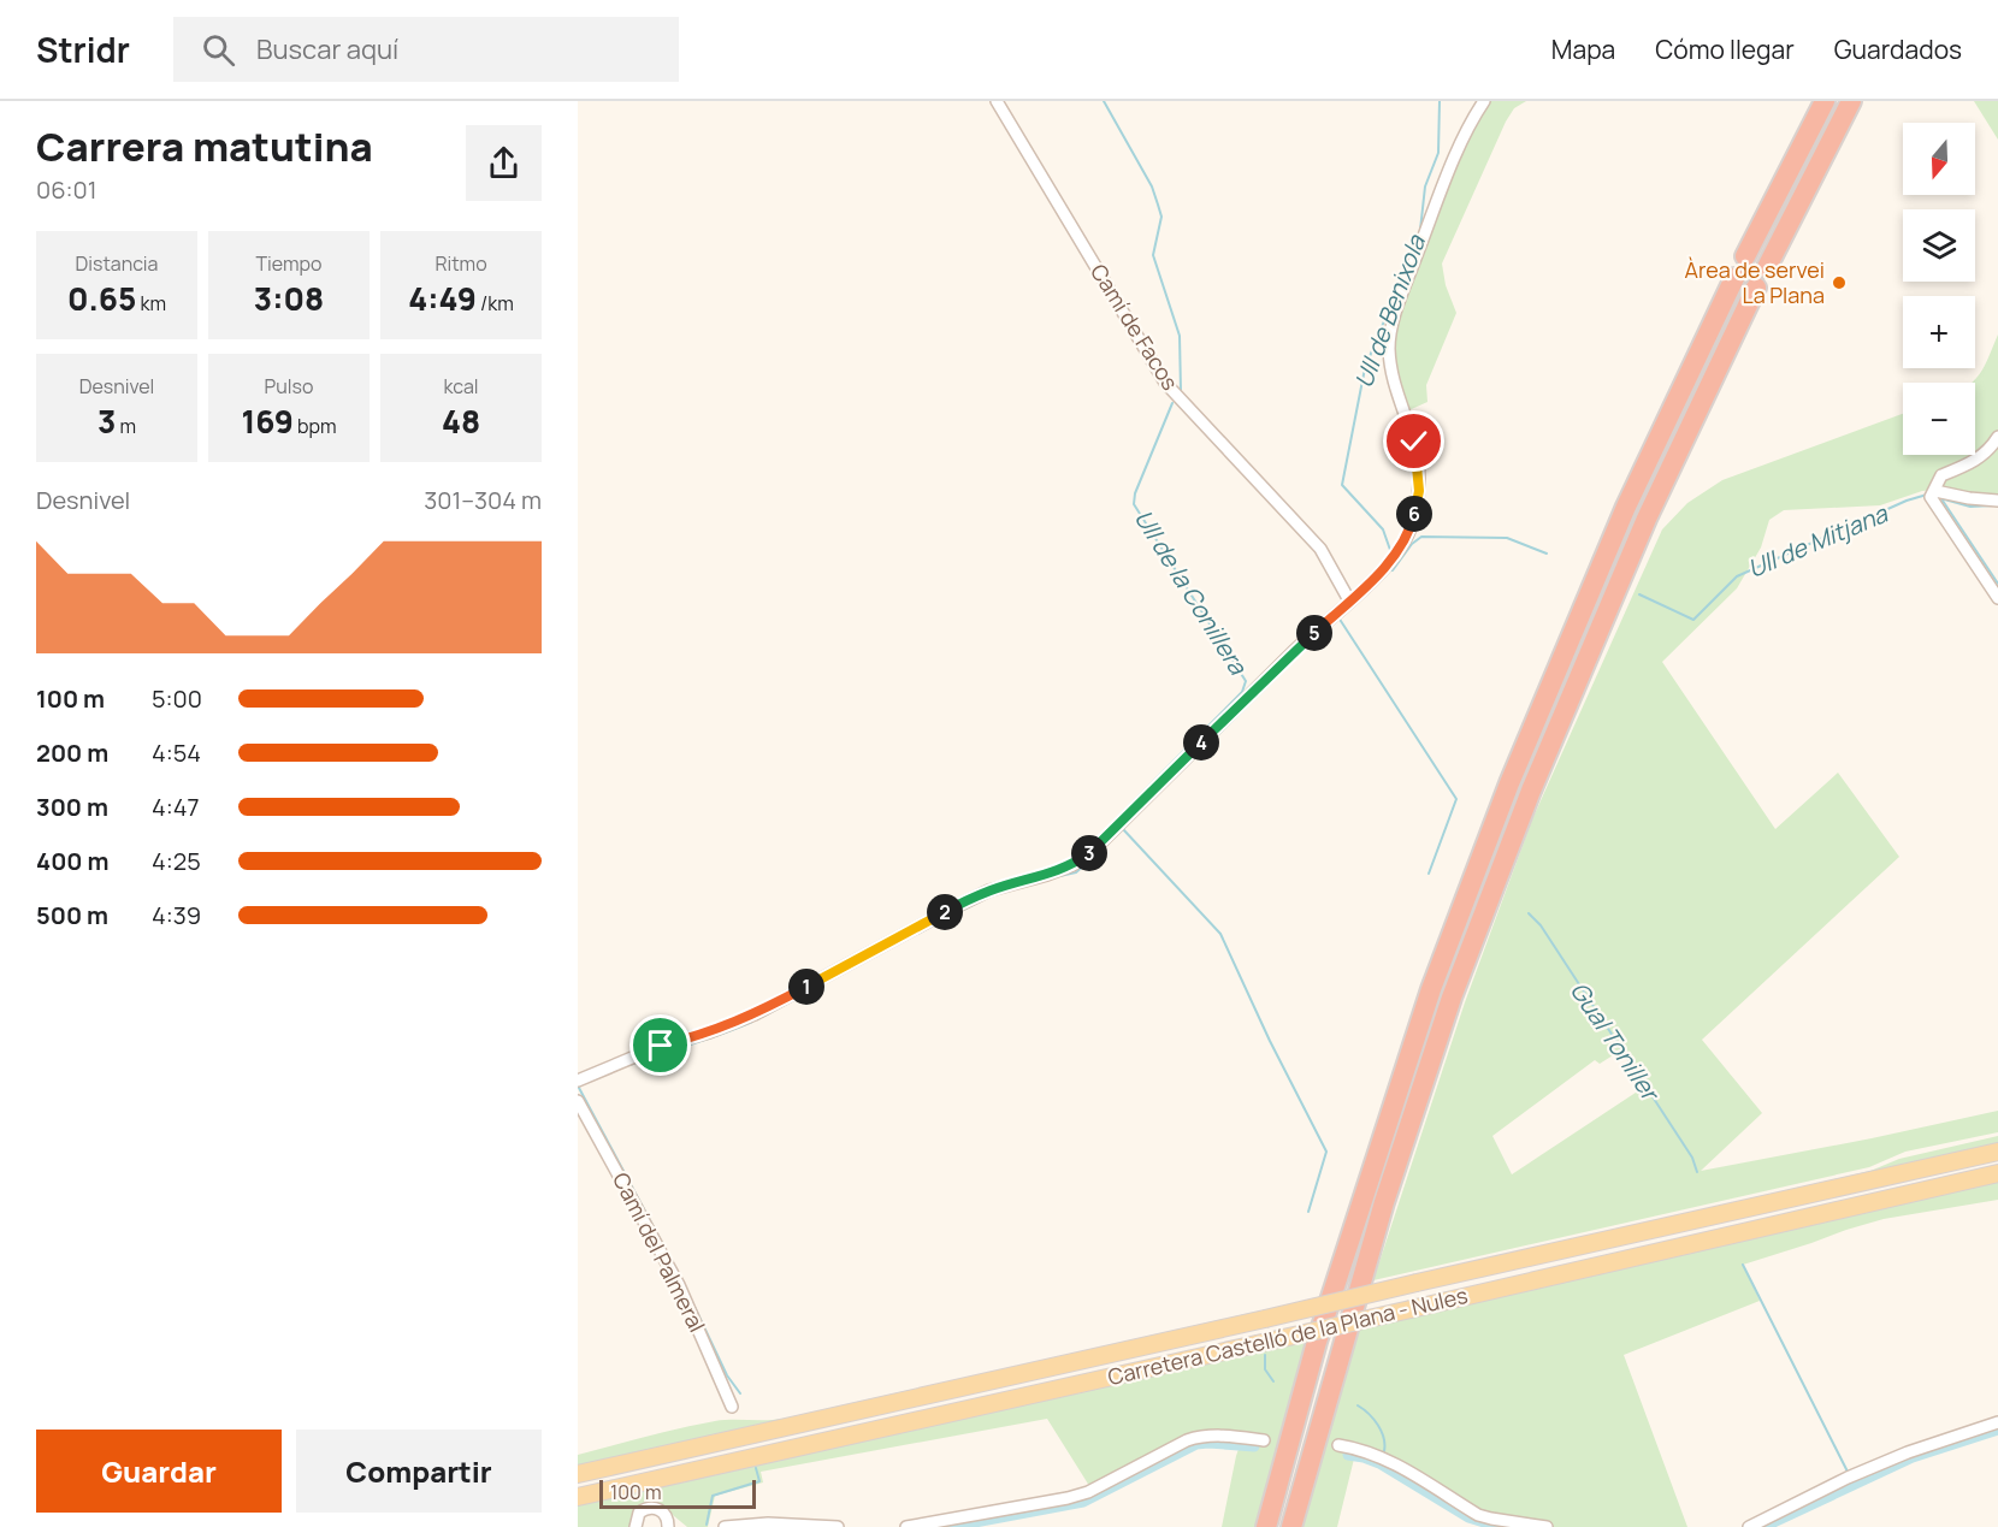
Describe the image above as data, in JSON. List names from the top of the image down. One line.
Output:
{"streets":{"main road":["Carretera Castelló de la Plana - Nules"],"street":["Camí de Facos","Camí del Palmeral"]},"water":["Ull de Benixola","Ull de Mitjana","Ull de la Conillera","Gual Toniller"],"places":["Àrea de servei La Plana"],"scale_bar":"100 m","north":"bottom","page":{"header":"Stridr","search":"Buscar aquí","nav":["Mapa","Cómo llegar","Guardados"],"heading":["Carrera matutina","06:01"],"map_buttons":["+","−"],"stats":[["Distancia","0.65 km"],["Tiempo","3:08"],["Ritmo","4:49 /km"],["Desnivel","3 m"],["Pulso","169 bpm"],["kcal","48"]],"chart":["Desnivel","301–304 m"],"pins":["6","5","4","3","2","1"],"list":[{"name":"100 m","note":"5:00"},{"name":"200 m","note":"4:54"},{"name":"300 m","note":"4:47"},{"name":"400 m","note":"4:25"},{"name":"500 m","note":"4:39"}],"buttons":["Guardar","Compartir"],"scale":"100 m"}}
